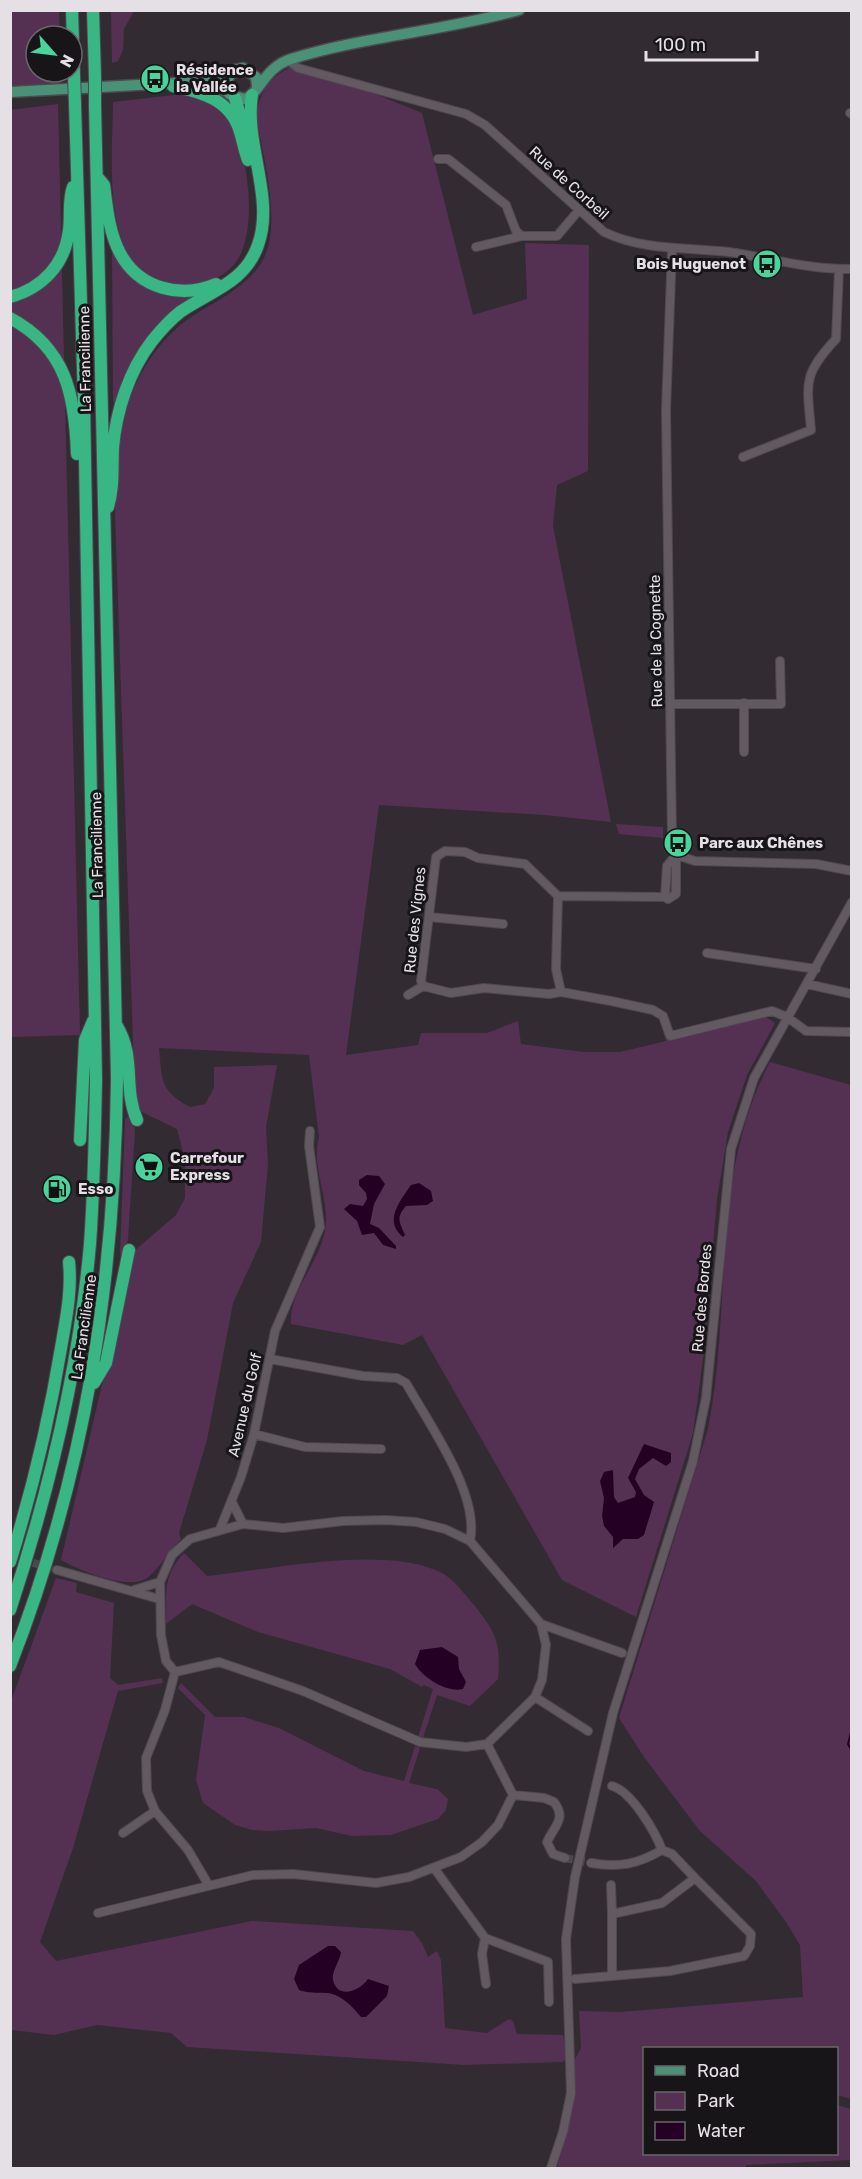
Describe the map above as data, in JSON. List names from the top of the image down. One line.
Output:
{"streets":{"highway":["La Francilienne"],"street":["Rue de Corbeil","Rue de la Cognette","Rue des Vignes","Rue des Bordes","Avenue du Golf"]},"crossings":[["Rue de Corbeil","Rue de la Cognette"]],"places":{"bus stop":["Résidence la Vallée","Bois Huguenot","Parc aux Chênes"],"supermarket":["Carrefour Express"],"fuel station":["Esso"]},"legend":["Road","Park","Water"],"scale_bar":"100 m","north":"bottom right"}
